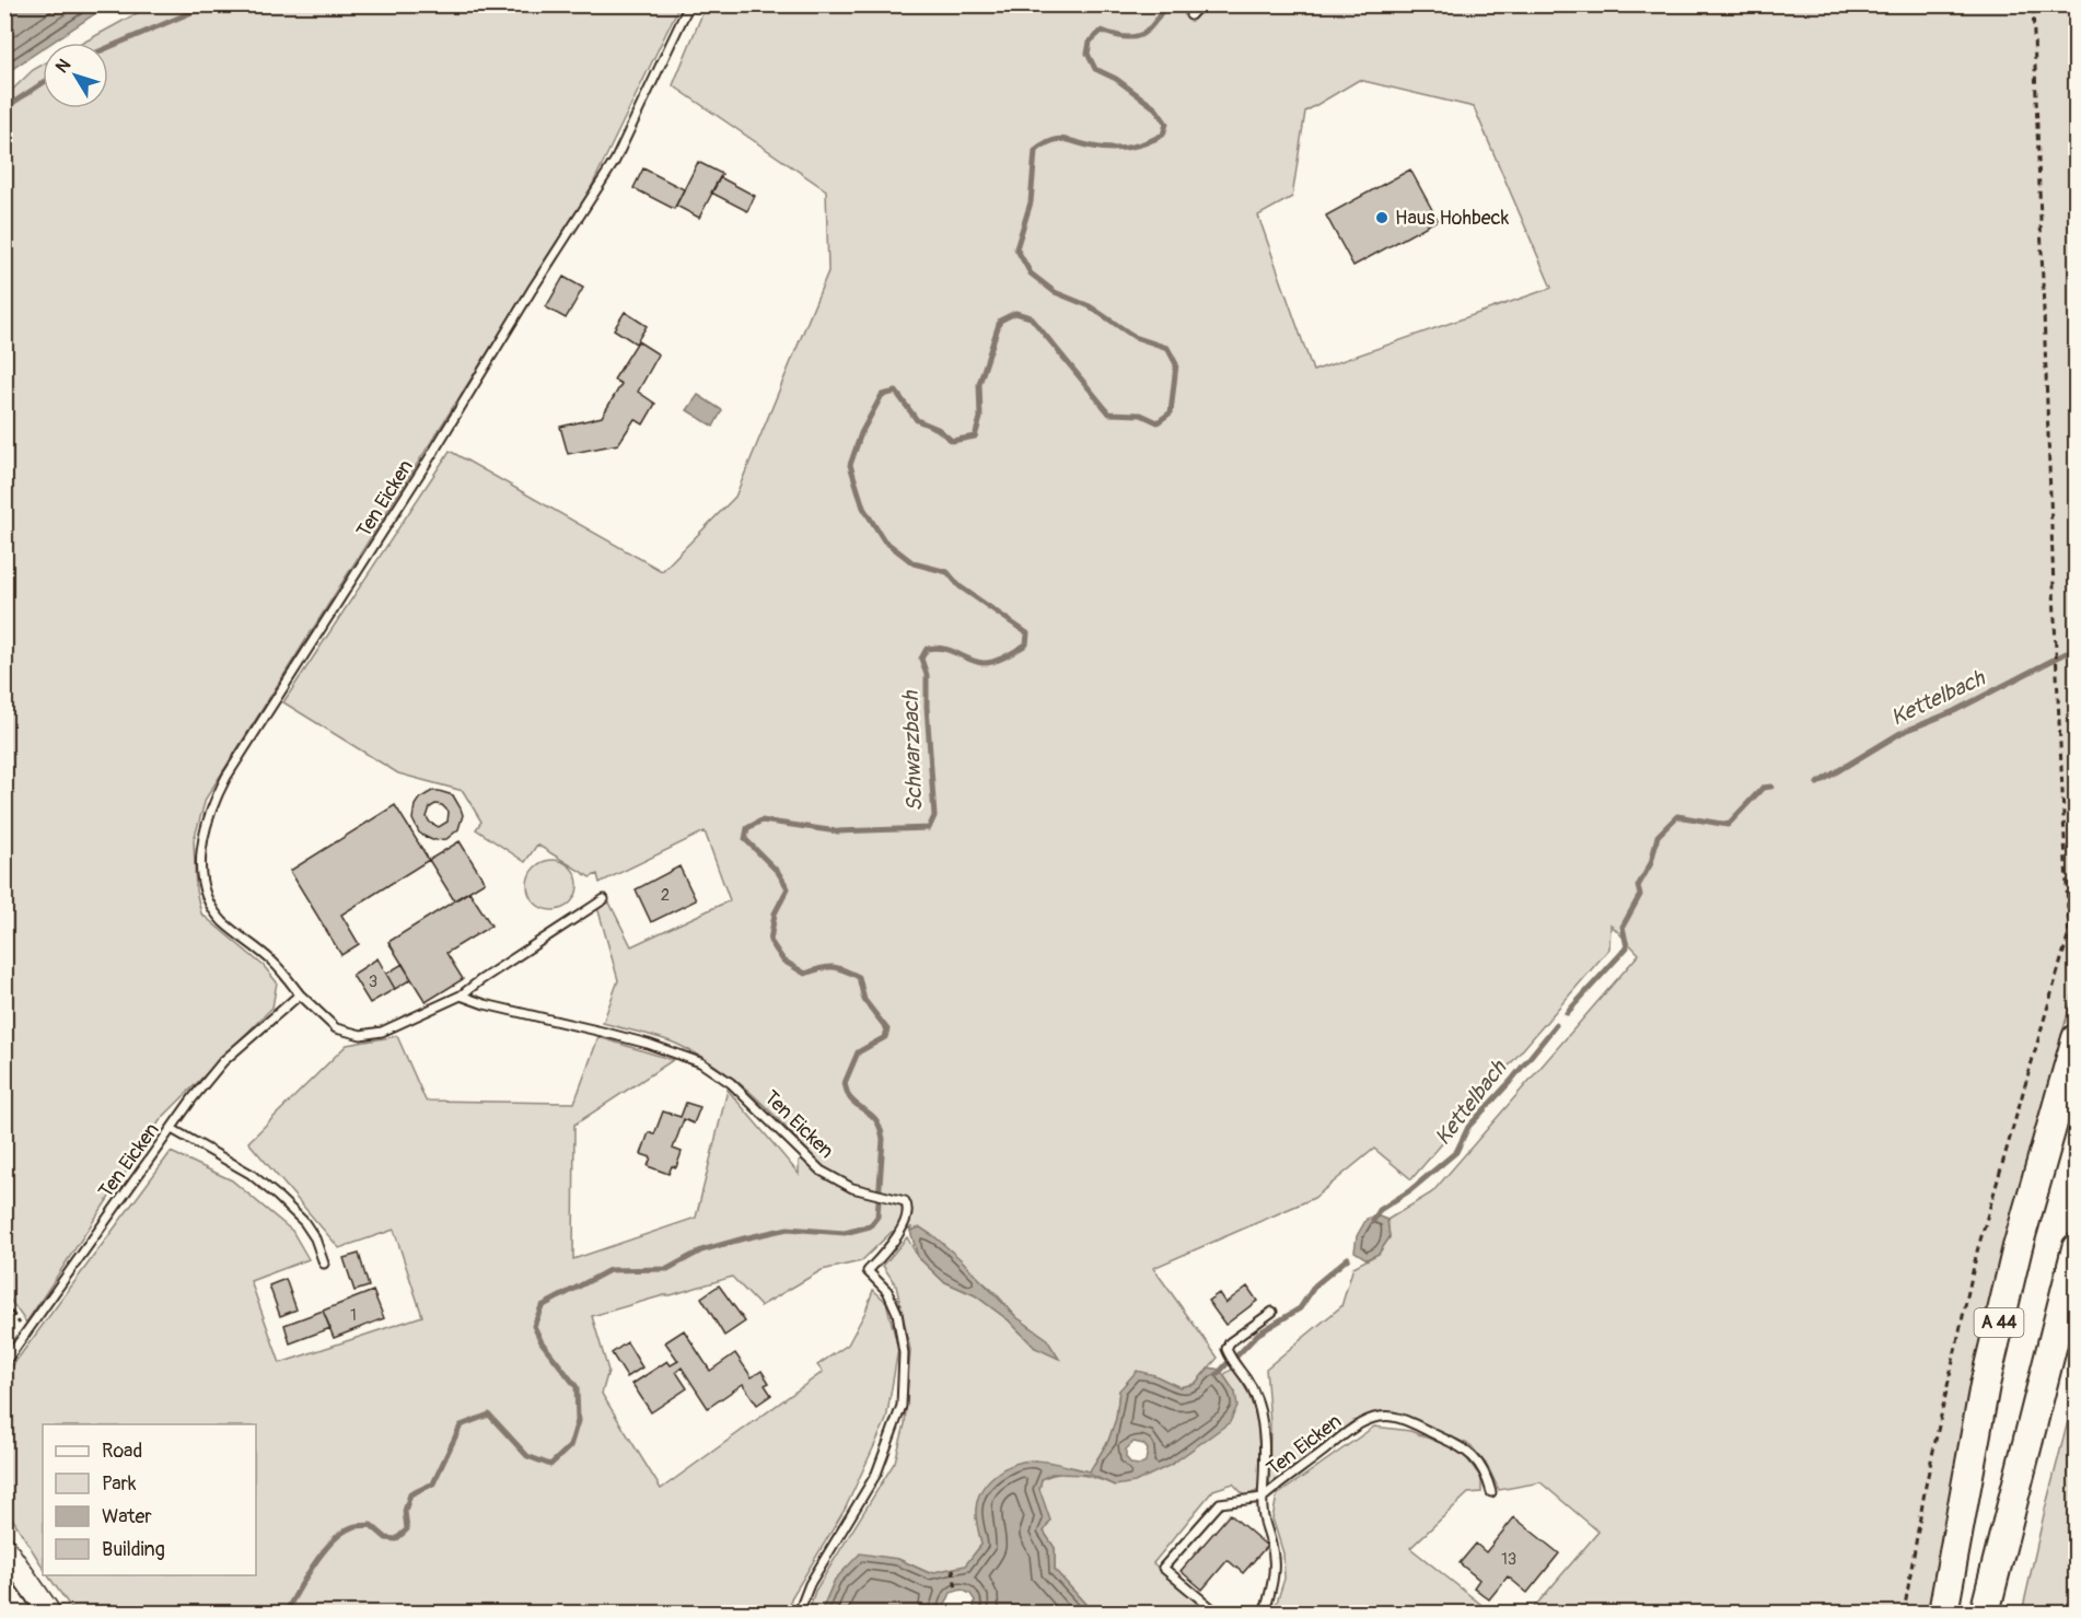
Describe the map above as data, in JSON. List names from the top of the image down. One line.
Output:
{"streets":{"highway":["A 44"],"lane":["Ten Eicken"]},"water":["Kettelbach","Schwarzbach"],"places":["Haus Hohbeck"],"house_numbers":["2","3","1","13"],"legend":["Road","Park","Water","Building"],"north":"top left"}
